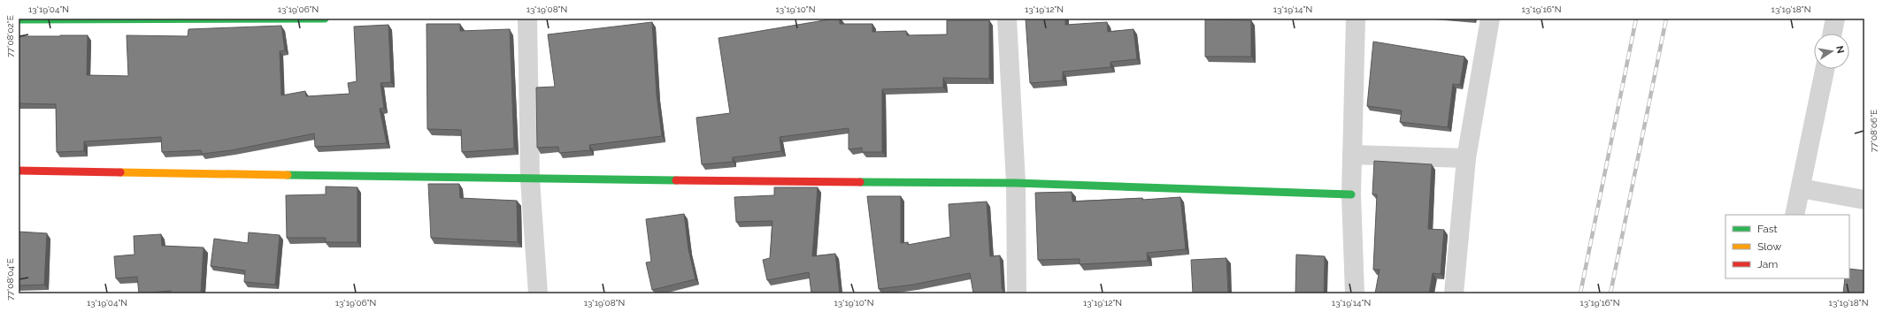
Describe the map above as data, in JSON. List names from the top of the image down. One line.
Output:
{"legend":["Fast","Slow","Jam"],"north":"right","coordinates":["13°19'04\"N","13°19'06\"N","13°19'08\"N","13°19'10\"N","13°19'12\"N","13°19'14\"N","13°19'16\"N","13°19'18\"N","77°08'02\"E","77°08'06\"E","77°08'04\"E"]}
